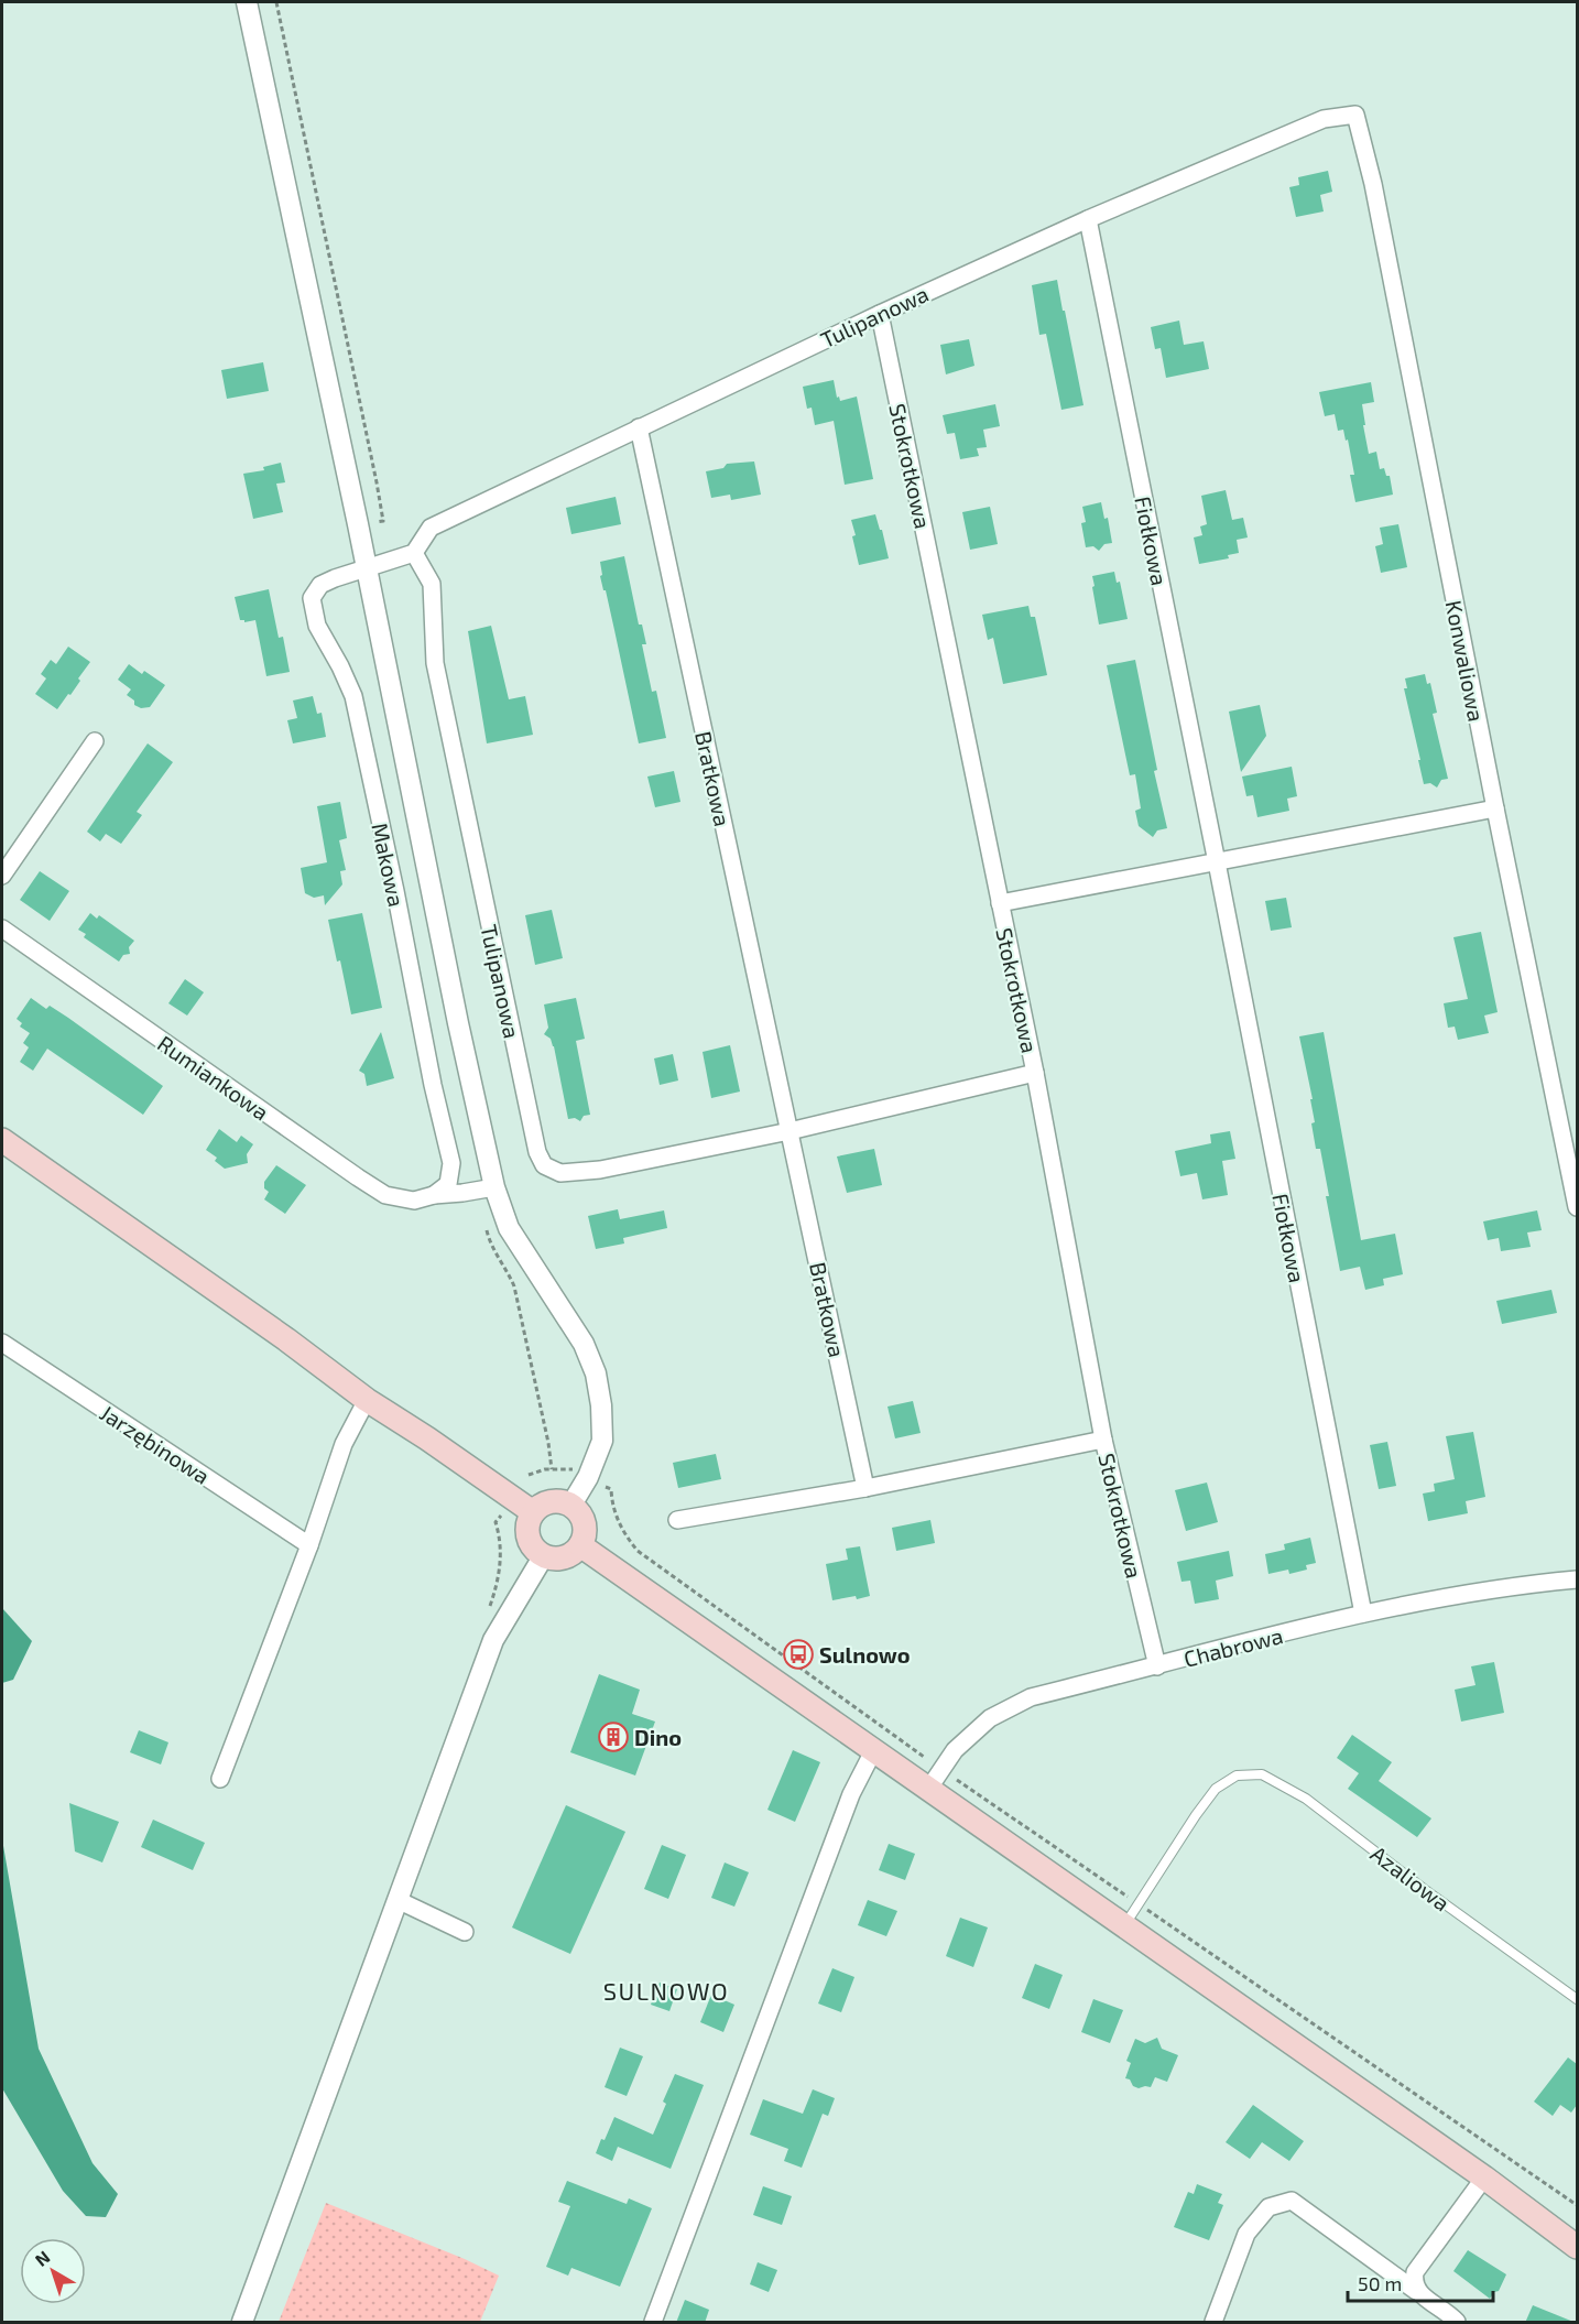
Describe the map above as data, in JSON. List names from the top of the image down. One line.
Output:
{"streets":{"street":["Tulipanowa","Stokrotkowa","Fiołkowa","Konwaliowa","Bratkowa","Makowa","Rumiankowa","Jarzębinowa","Chabrowa"],"lane":["Azaliowa"]},"crossings":[["Tulipanowa","Stokrotkowa"],["Tulipanowa","Fiołkowa"],["Tulipanowa","Konwaliowa"],["Tulipanowa","Bratkowa"],["Stokrotkowa","Chabrowa"],["Fiołkowa","Chabrowa"],["Makowa","Rumiankowa"]],"districts":["SULNOWO"],"places":{"bus stop":["Sulnowo"],"building":["Dino"]},"scale_bar":"50 m","north":"top left"}
